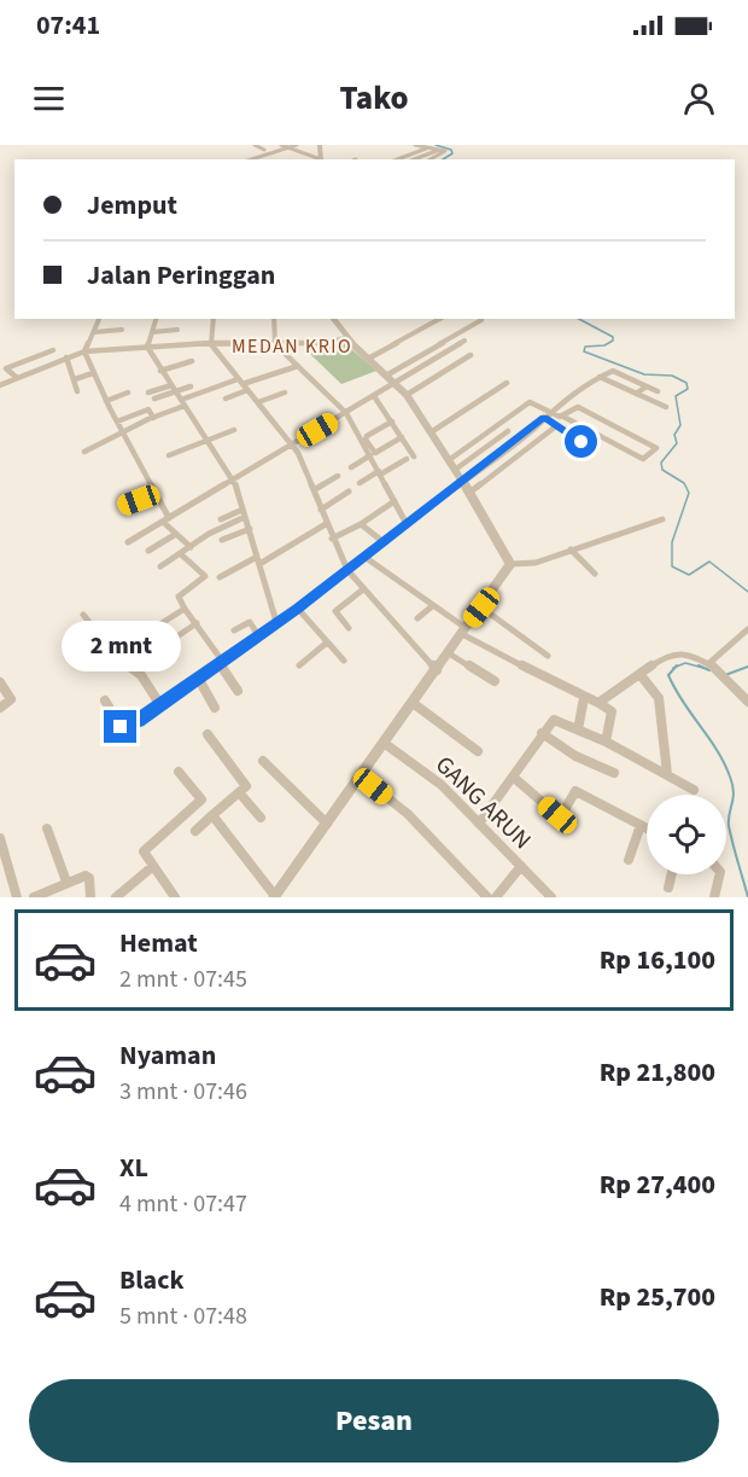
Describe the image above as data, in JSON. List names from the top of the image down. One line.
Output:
{"streets":{"street":["GANG ARUN"]},"districts":["MEDAN KRIO"],"page":{"status":"07:41","header":"Tako","banner":["Jemput","Jalan Peringgan"],"bubble":"2 mnt","list":[{"name":"Hemat","note":"2 mnt · 07:45","value":"Rp 16,100"},{"name":"Nyaman","note":"3 mnt · 07:46","value":"Rp 21,800"},{"name":"XL","note":"4 mnt · 07:47","value":"Rp 27,400"},{"name":"Black","note":"5 mnt · 07:48","value":"Rp 25,700"}],"buttons":"Pesan"}}
